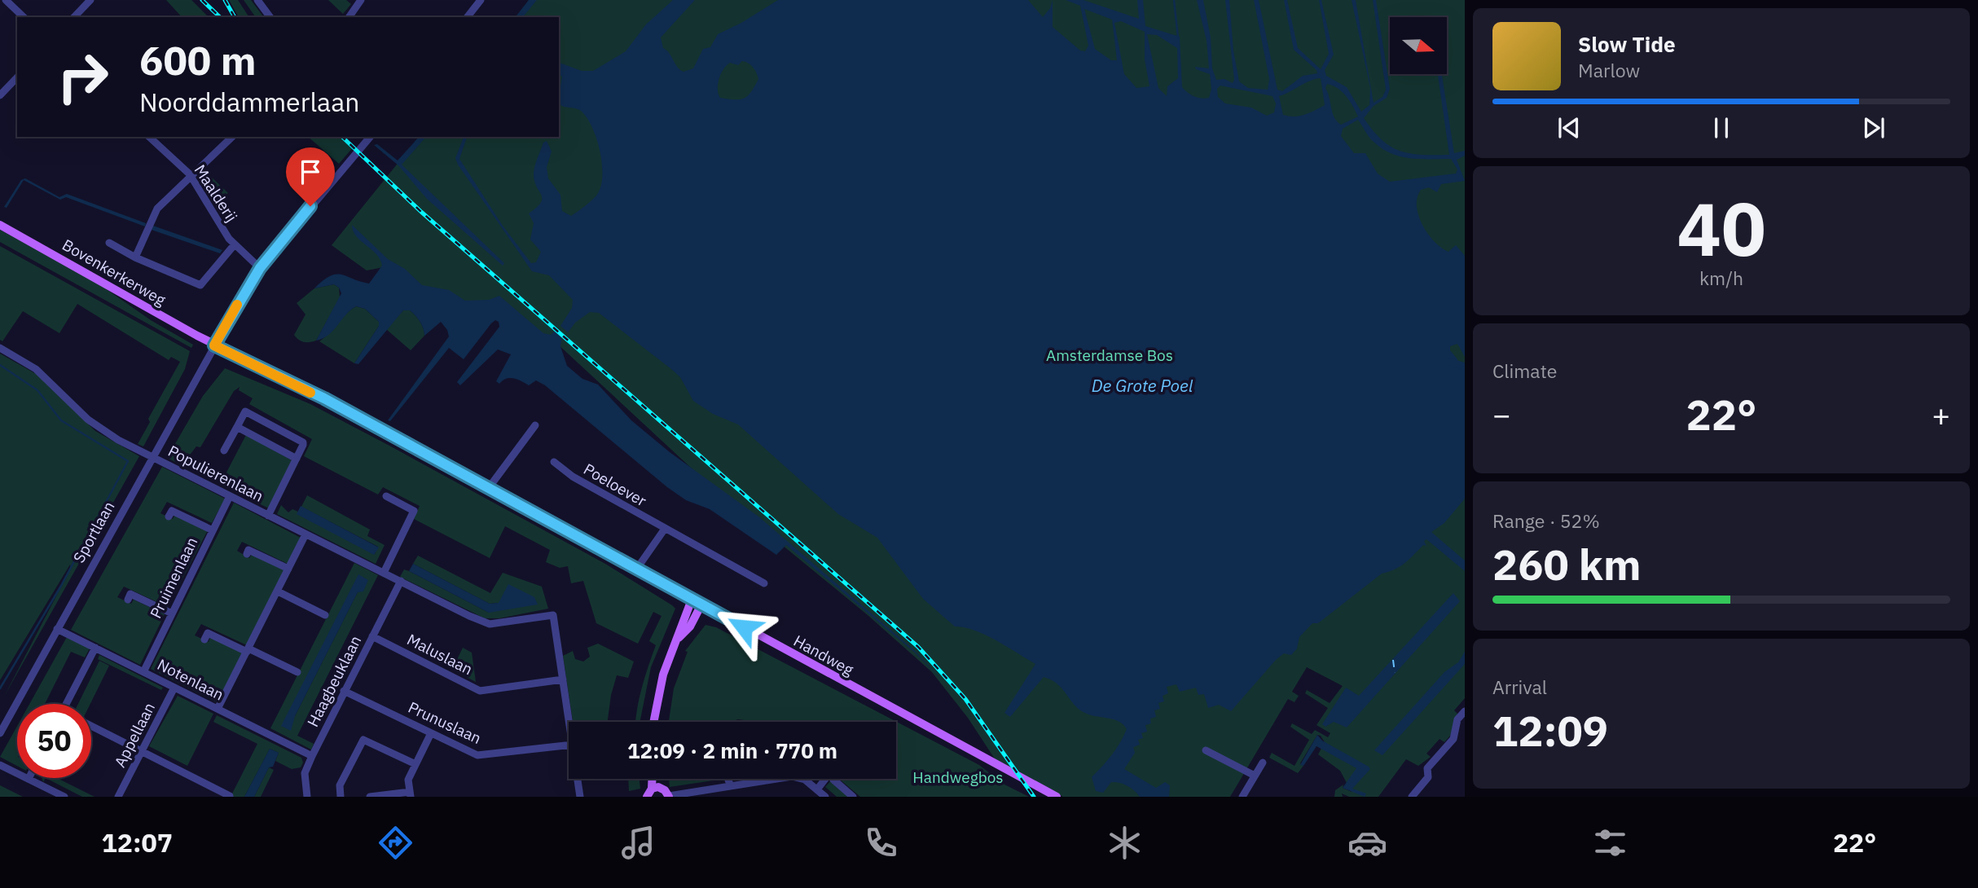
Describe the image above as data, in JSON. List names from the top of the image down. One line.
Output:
{"streets":{"main road":["Bovenkerkerweg","Handweg"],"street":["Maalderij","Populierenlaan","Poeloever","Sportlaan","Pruimenlaan","Maluslaan","Notenlaan","Haagbeuklaan","Prunuslaan","Appellaan"]},"crossings":[["Maalderij","Sportlaan"],["Bovenkerkerweg","Sportlaan"],["Bovenkerkerweg","Handweg"],["Populierenlaan","Sportlaan"],["Populierenlaan","Pruimenlaan"],["Populierenlaan","Maluslaan"],["Populierenlaan","Haagbeuklaan"],["Sportlaan","Handweg"],["Sportlaan","Notenlaan"],["Pruimenlaan","Notenlaan"],["Maluslaan","Haagbeuklaan"],["Notenlaan","Haagbeuklaan"],["Notenlaan","Appellaan"],["Haagbeuklaan","Prunuslaan"]],"water":["De Grote Poel"],"parks":["Amsterdamse Bos","Handwegbos"],"north":"right","page":{"turn":["600 m","Noorddammerlaan"],"song":["Slow Tide","Marlow"],"tile":[["40","km/h"],"Climate",["Range · 52%","260 km"],["Arrival","12:09"]],"heat":["−","22°","+"],"limit":"50","trip":"12:09 · 2 min · 770 m","tabs":["12:07","22°"]}}
